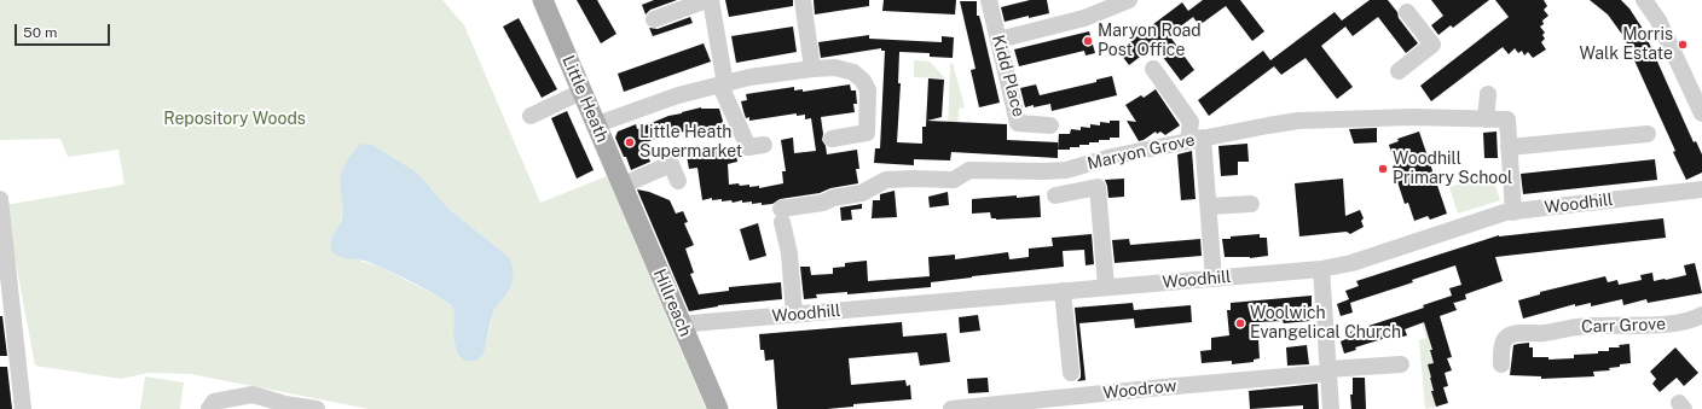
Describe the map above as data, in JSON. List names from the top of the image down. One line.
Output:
{"streets":{"main road":["Little Heath","Hillreach"],"street":["Kidd Place","Maryon Grove","Woodhill","Carr Grove","Woodrow"]},"crossings":[["Little Heath","Hillreach"],["Maryon Grove","Woodhill"],["Woodhill","Hillreach"]],"parks":["Repository Woods"],"places":["Maryon Road Post Office","Morris Walk Estate","Little Heath Supermarket","Woodhill Primary School","Woolwich Evangelical Church"],"scale_bar":"50 m"}
